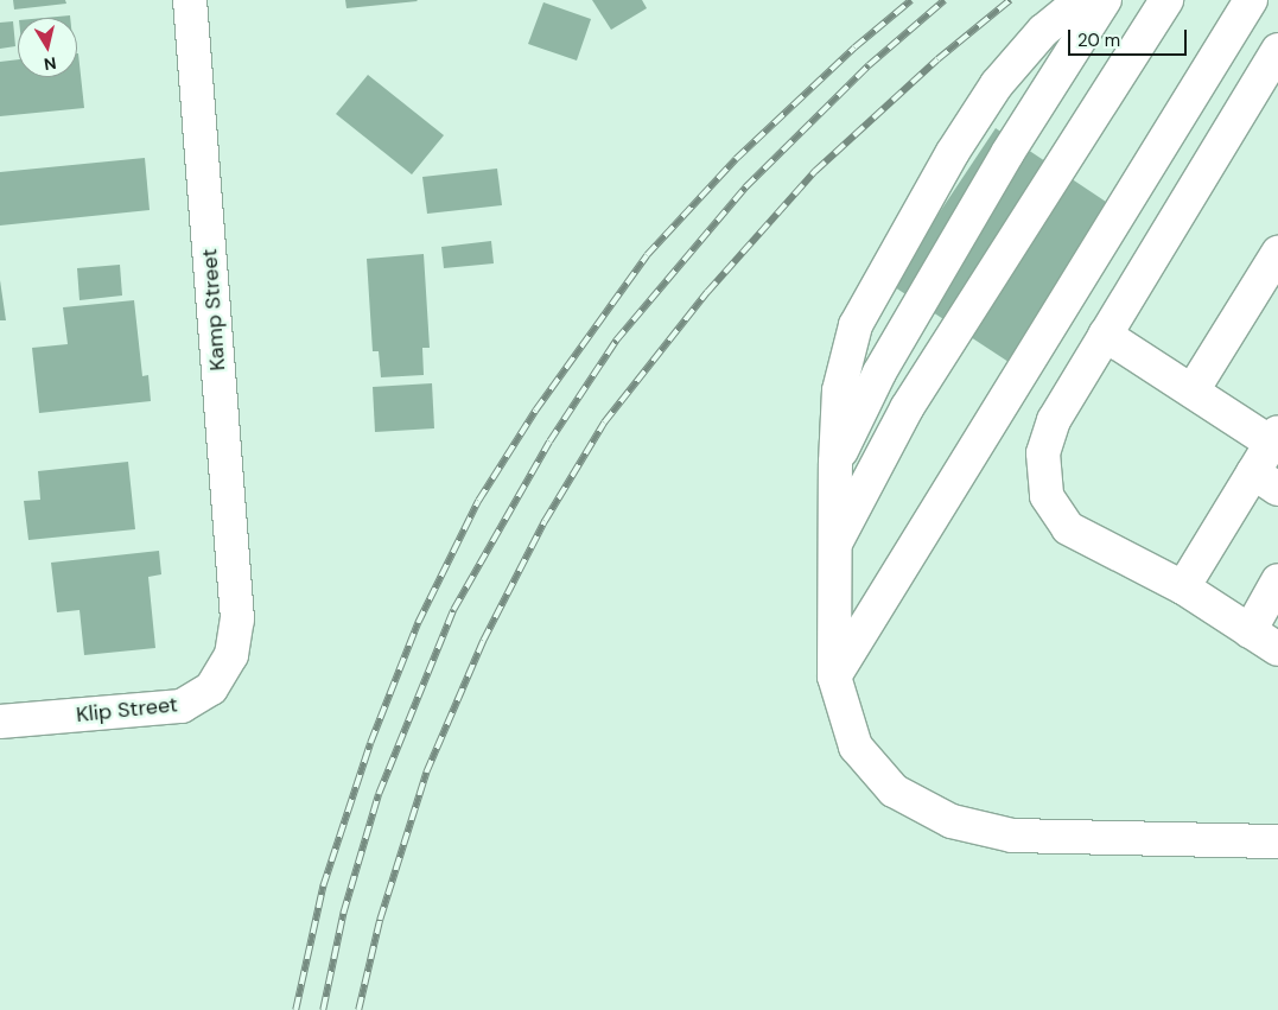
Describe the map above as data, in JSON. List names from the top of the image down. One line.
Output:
{"streets":{"street":["Kamp Street","Klip Street"]},"crossings":[["Kamp Street","Klip Street"]],"scale_bar":"20 m","north":"bottom"}
